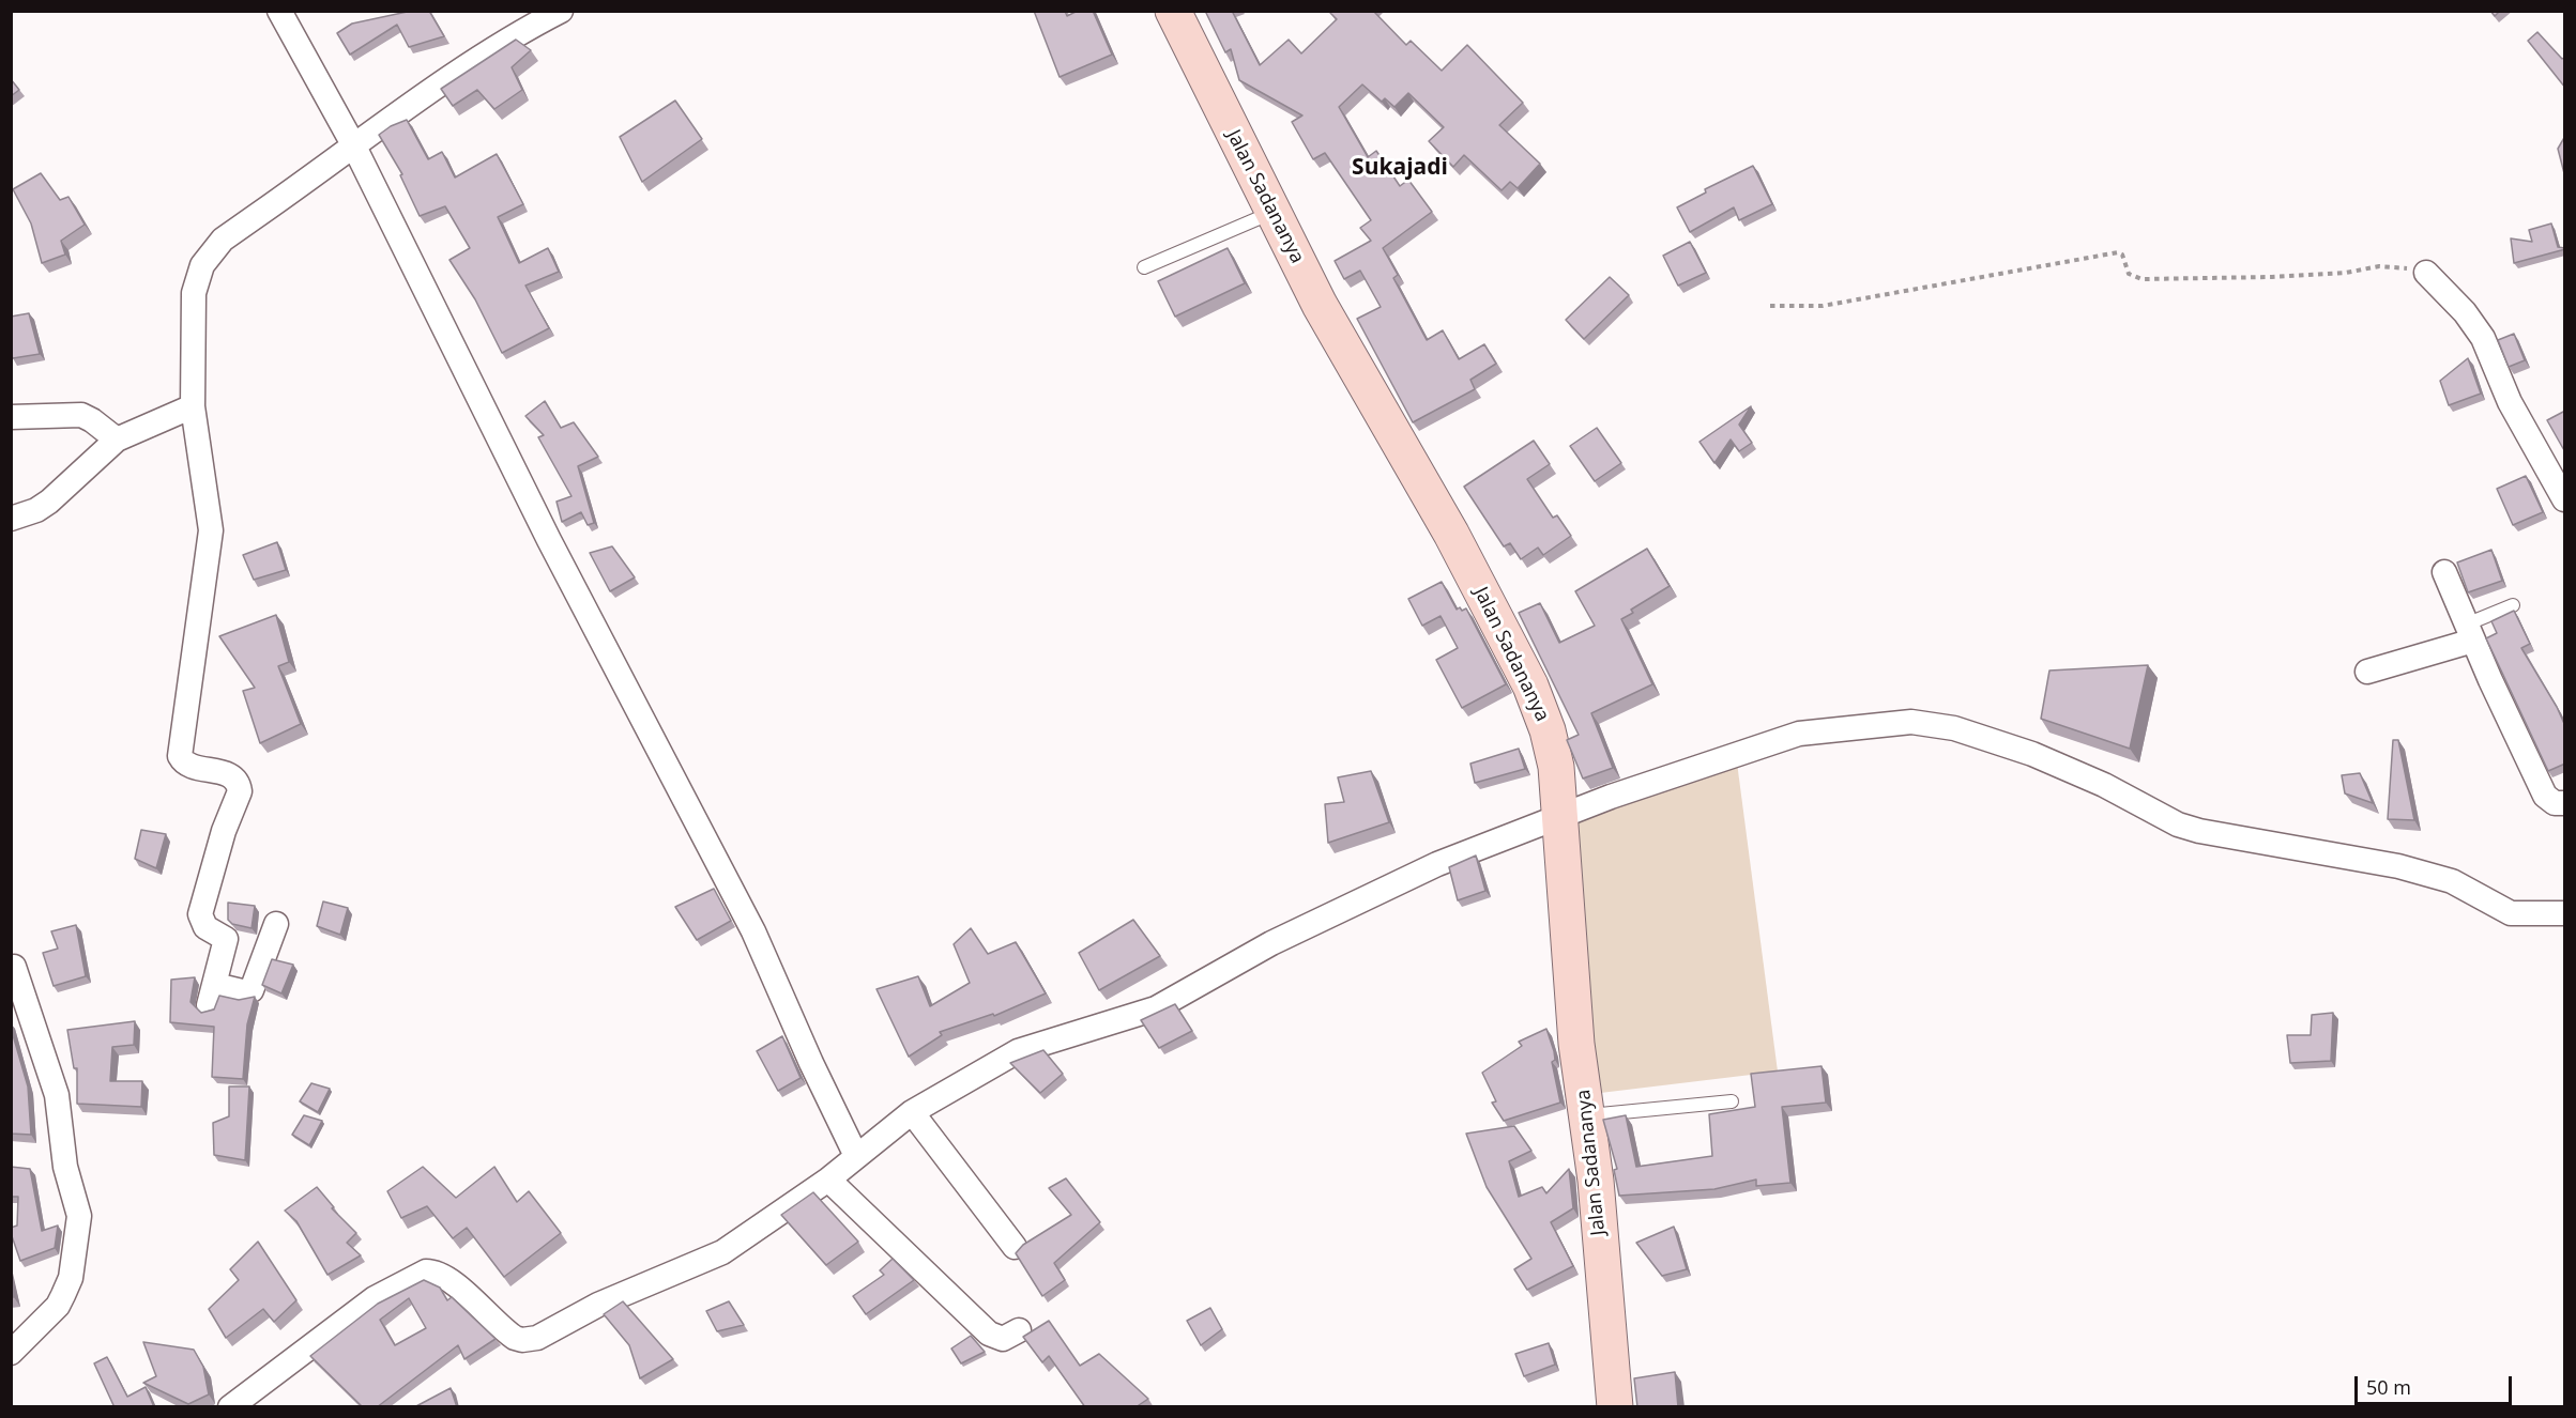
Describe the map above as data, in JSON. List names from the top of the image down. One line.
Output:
{"streets":{"street":["Jalan Sadananya"]},"districts":["Sukajadi"],"scale_bar":"50 m"}
